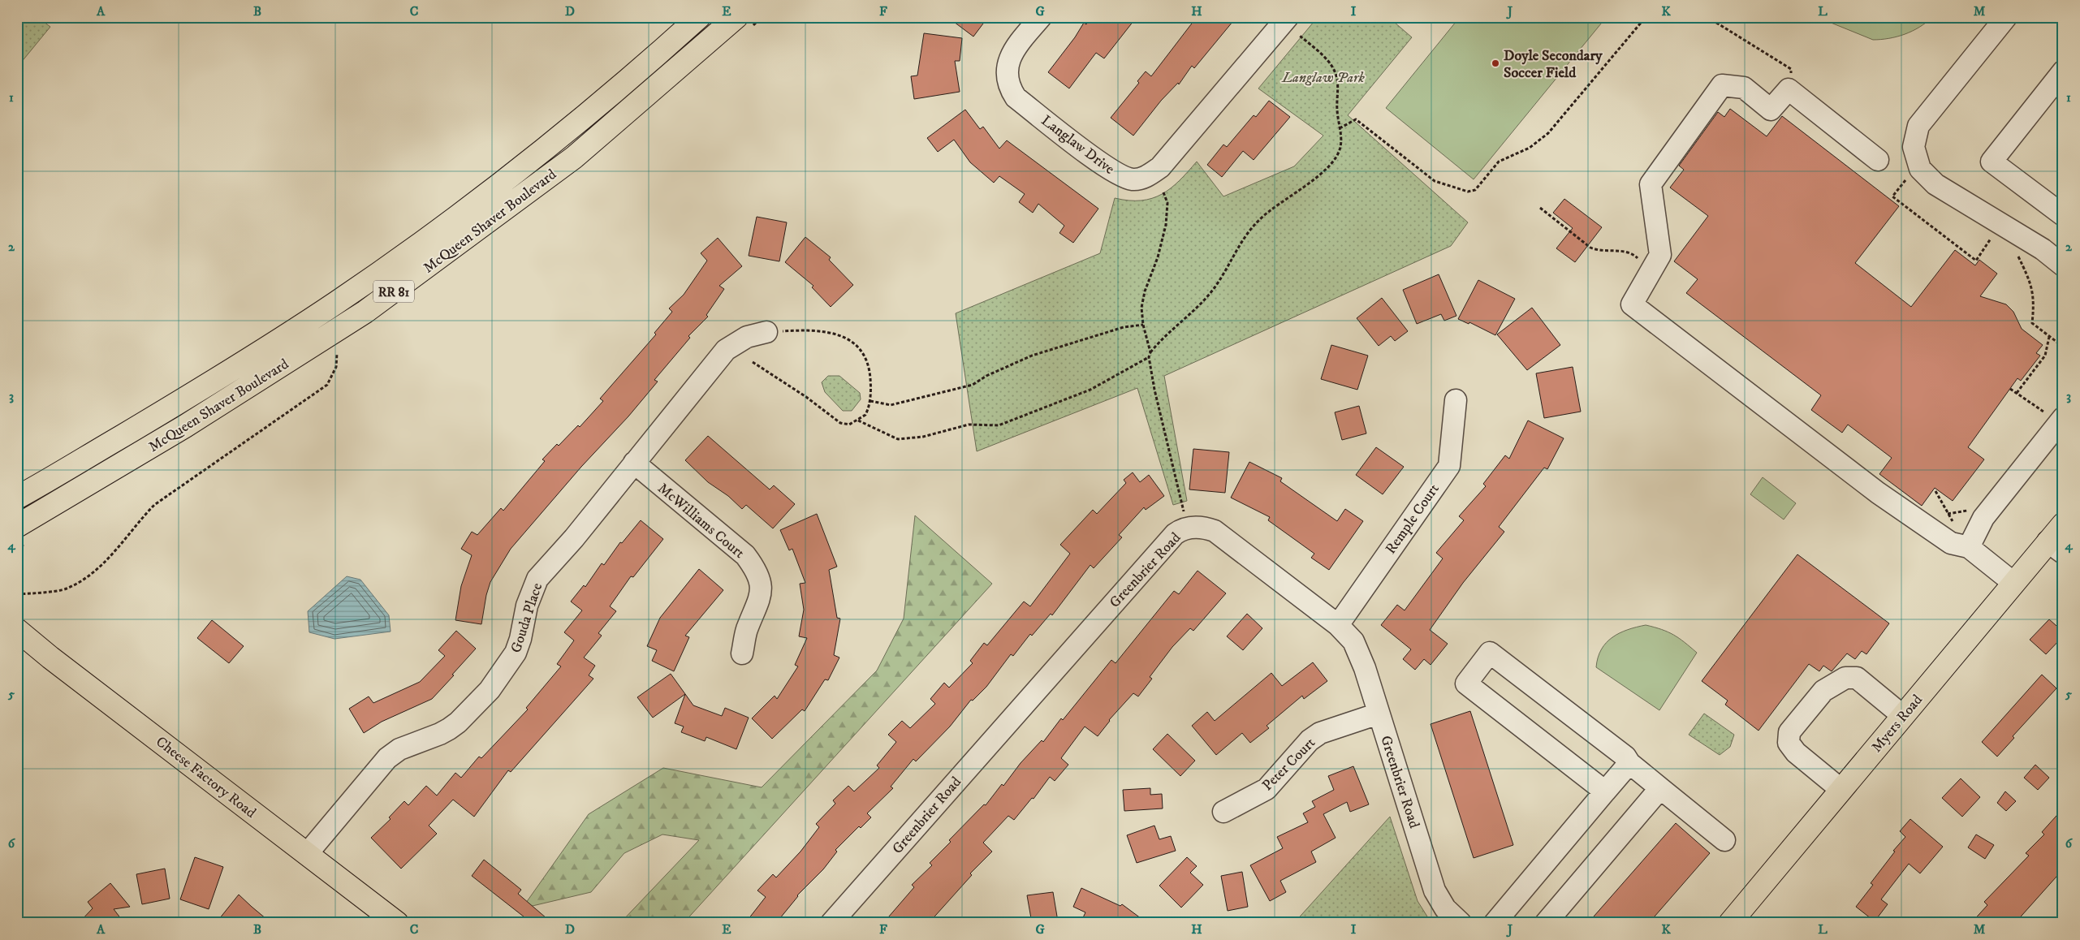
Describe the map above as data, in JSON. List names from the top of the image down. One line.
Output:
{"streets":{"main road":["McQueen Shaver Boulevard","RR 81","Myers Road","Cheese Factory Road"],"street":["Langlaw Drive","Remple Court","McWilliams Court","Greenbrier Road","Gouda Place","Peter Court"]},"crossings":[["Remple Court","Greenbrier Road"],["McWilliams Court","Gouda Place"],["Greenbrier Road","Peter Court"],["Gouda Place","Cheese Factory Road"]],"parks":["Langlaw Park"],"places":["Doyle Secondary Soccer Field"],"grid":{"columns":["A","B","C","D","E","F","G","H","I","J","K","L","M"],"rows":["1","2","3","4","5","6"]}}
